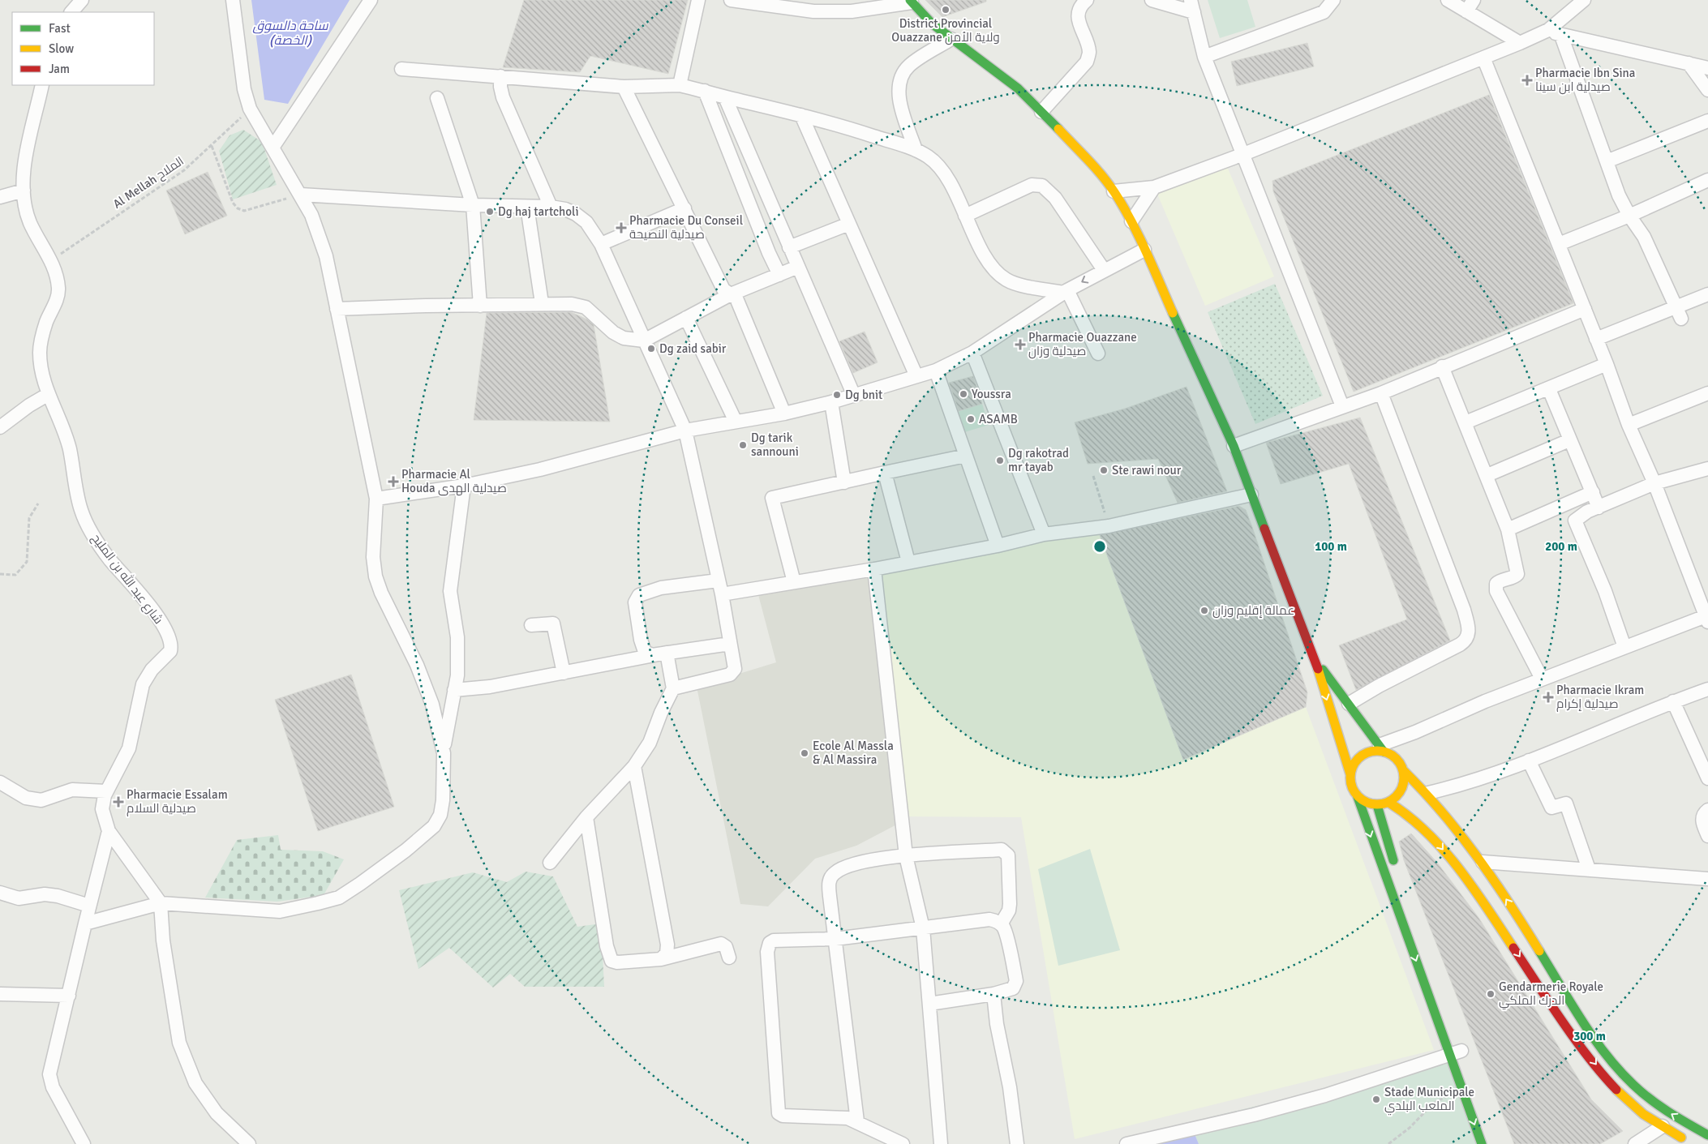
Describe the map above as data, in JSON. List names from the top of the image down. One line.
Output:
{"streets":{"street":["شارع عبد الله بن المليح"],"path":["Al Mellah الملاح"]},"crossings":[["Al Mellah الملاح","شارع عبد الله بن المليح"]],"water":["ساحة دالسوق (الخصة)"],"places":{"other":["District Provincial Ouazzane ولاية الأمن","Dg haj tartcholi","Dg zaid sabir","Youssra","Dg bnit","ASAMB","Dg tarik sannouni","Dg rakotrad mr tayab","Ste rawi nour","عمالة إقليم وزان","Ecole Al Massla & Al Massira","Gendarmerie Royale الدرك الملكي","Stade Municipale الملعب البلدي"],"health":["Pharmacie Ibn Sina صيدلية ابن سينا","Pharmacie Du Conseil صيدلية النصيحة","Pharmacie Ouazzane صيدلية وزان","Pharmacie Al Houda صيدلية الهدى","Pharmacie Ikram صيدلية إكرام","Pharmacie Essalam صيدلية السلام"]},"legend":["Fast","Slow","Jam"],"rings":["100 m","200 m","300 m"]}
